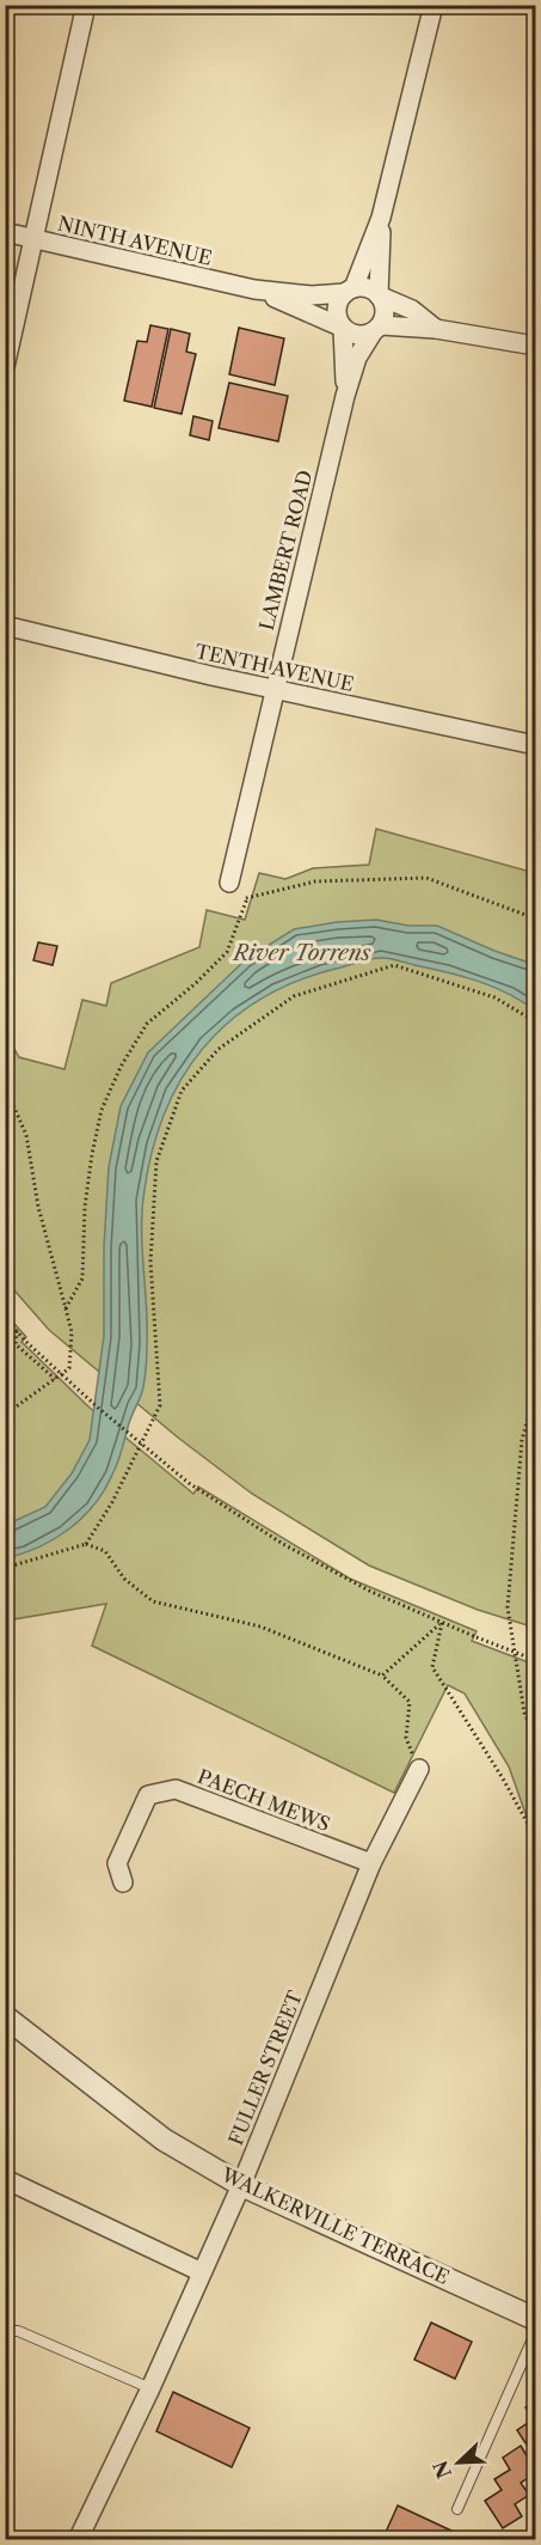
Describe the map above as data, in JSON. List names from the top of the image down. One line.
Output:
{"streets":{"street":["NINTH AVENUE","LAMBERT ROAD","TENTH AVENUE","PAECH MEWS","FULLER STREET","WALKERVILLE TERRACE"]},"crossings":[["NINTH AVENUE","LAMBERT ROAD"],["LAMBERT ROAD","TENTH AVENUE"],["PAECH MEWS","FULLER STREET"],["FULLER STREET","WALKERVILLE TERRACE"]],"water":["River Torrens"],"north":"bottom left"}
